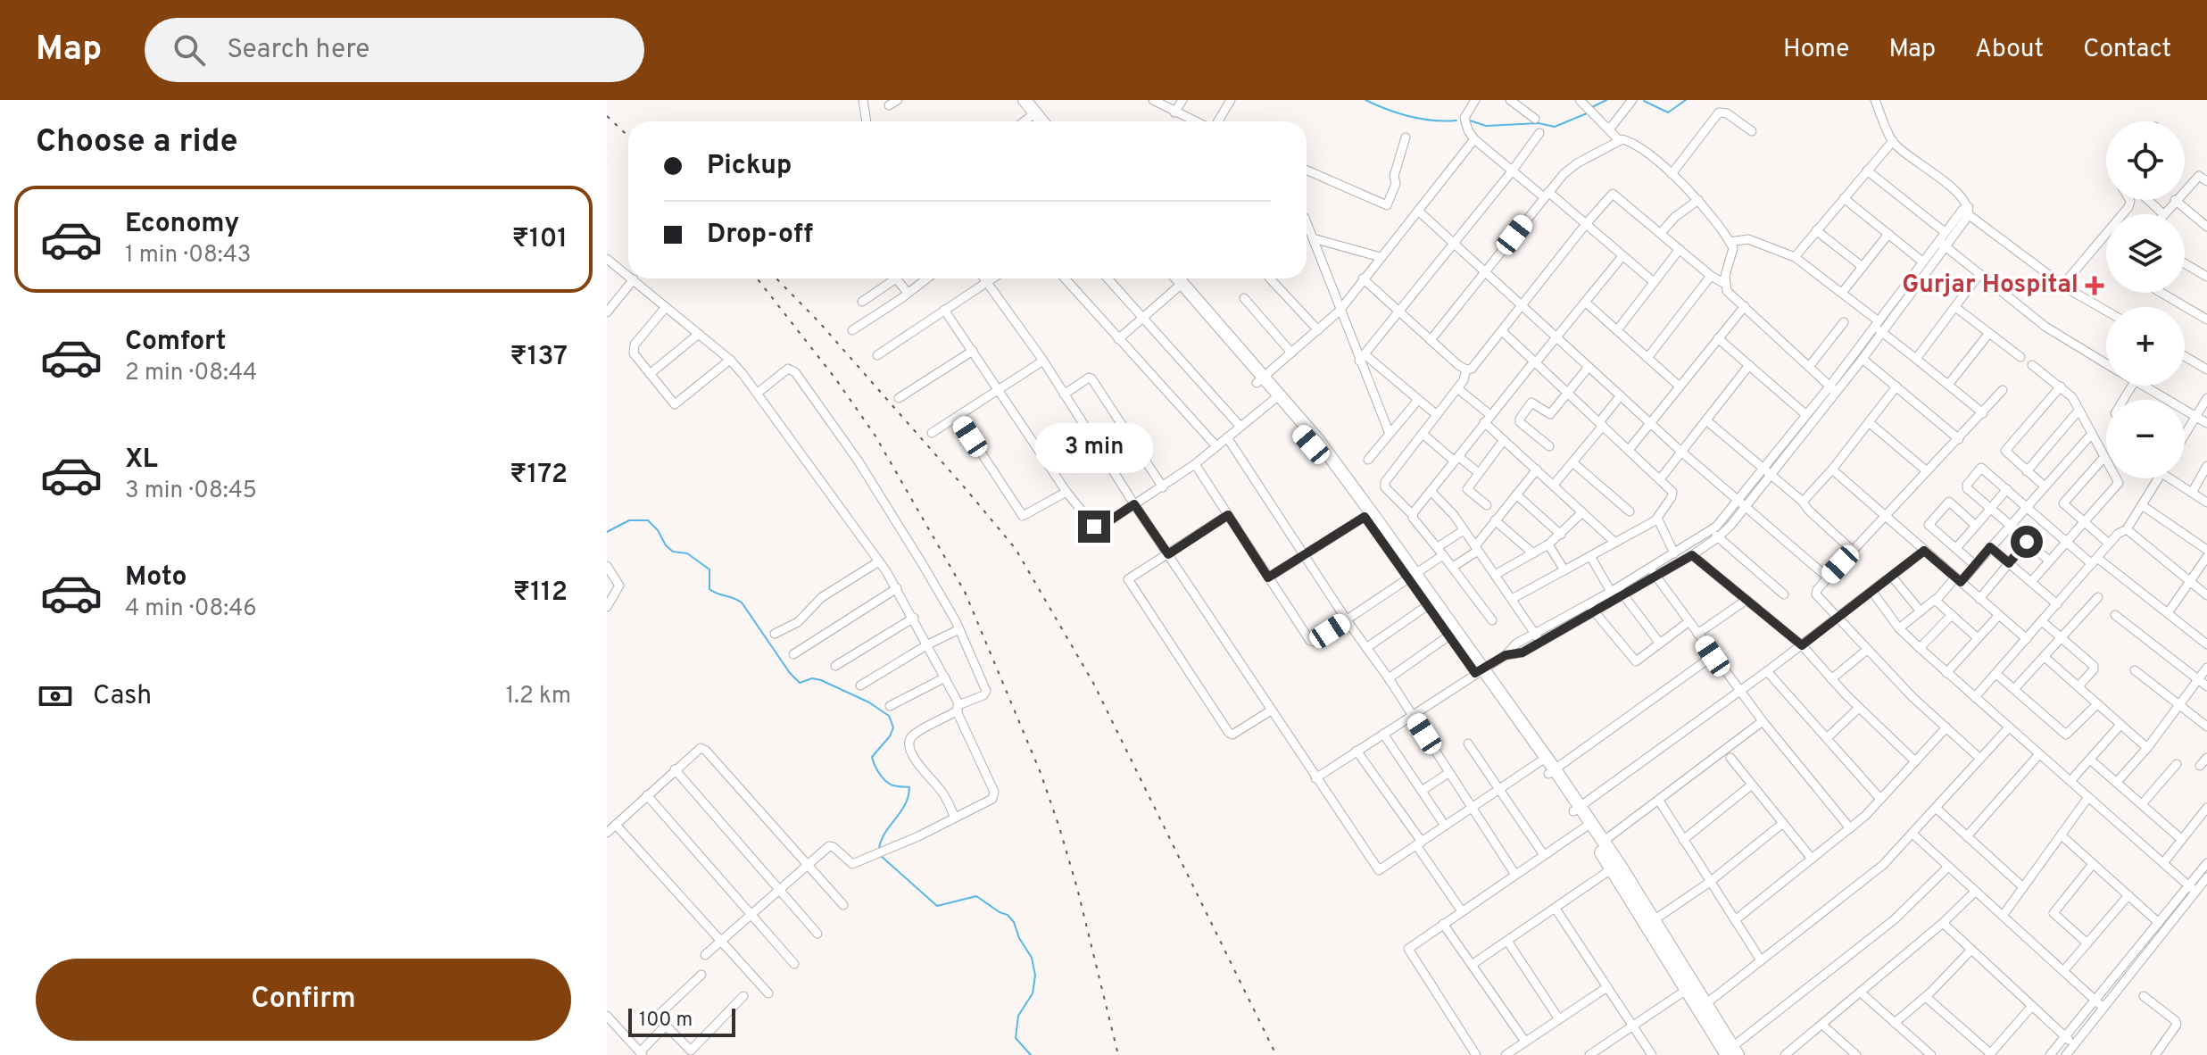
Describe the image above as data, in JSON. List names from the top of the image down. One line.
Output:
{"places":{"health":["Gurjar Hospital"]},"scale_bar":"100 m","page":{"header":"Map","search":"Search here","nav":["Home","Map","About","Contact"],"heading":"Choose a ride","map_buttons":["+","−"],"banner":["Pickup","Drop-off"],"list":[{"name":"Economy","note":"1 min · 08:43","value":"₹101"},{"name":"Comfort","note":"2 min · 08:44","value":"₹137"},{"name":"XL","note":"3 min · 08:45","value":"₹172"},{"name":"Moto","note":"4 min · 08:46","value":"₹112"}],"bubble":"3 min","pay":["Cash","1.2 km"],"buttons":"Confirm","scale":"100 m"}}
